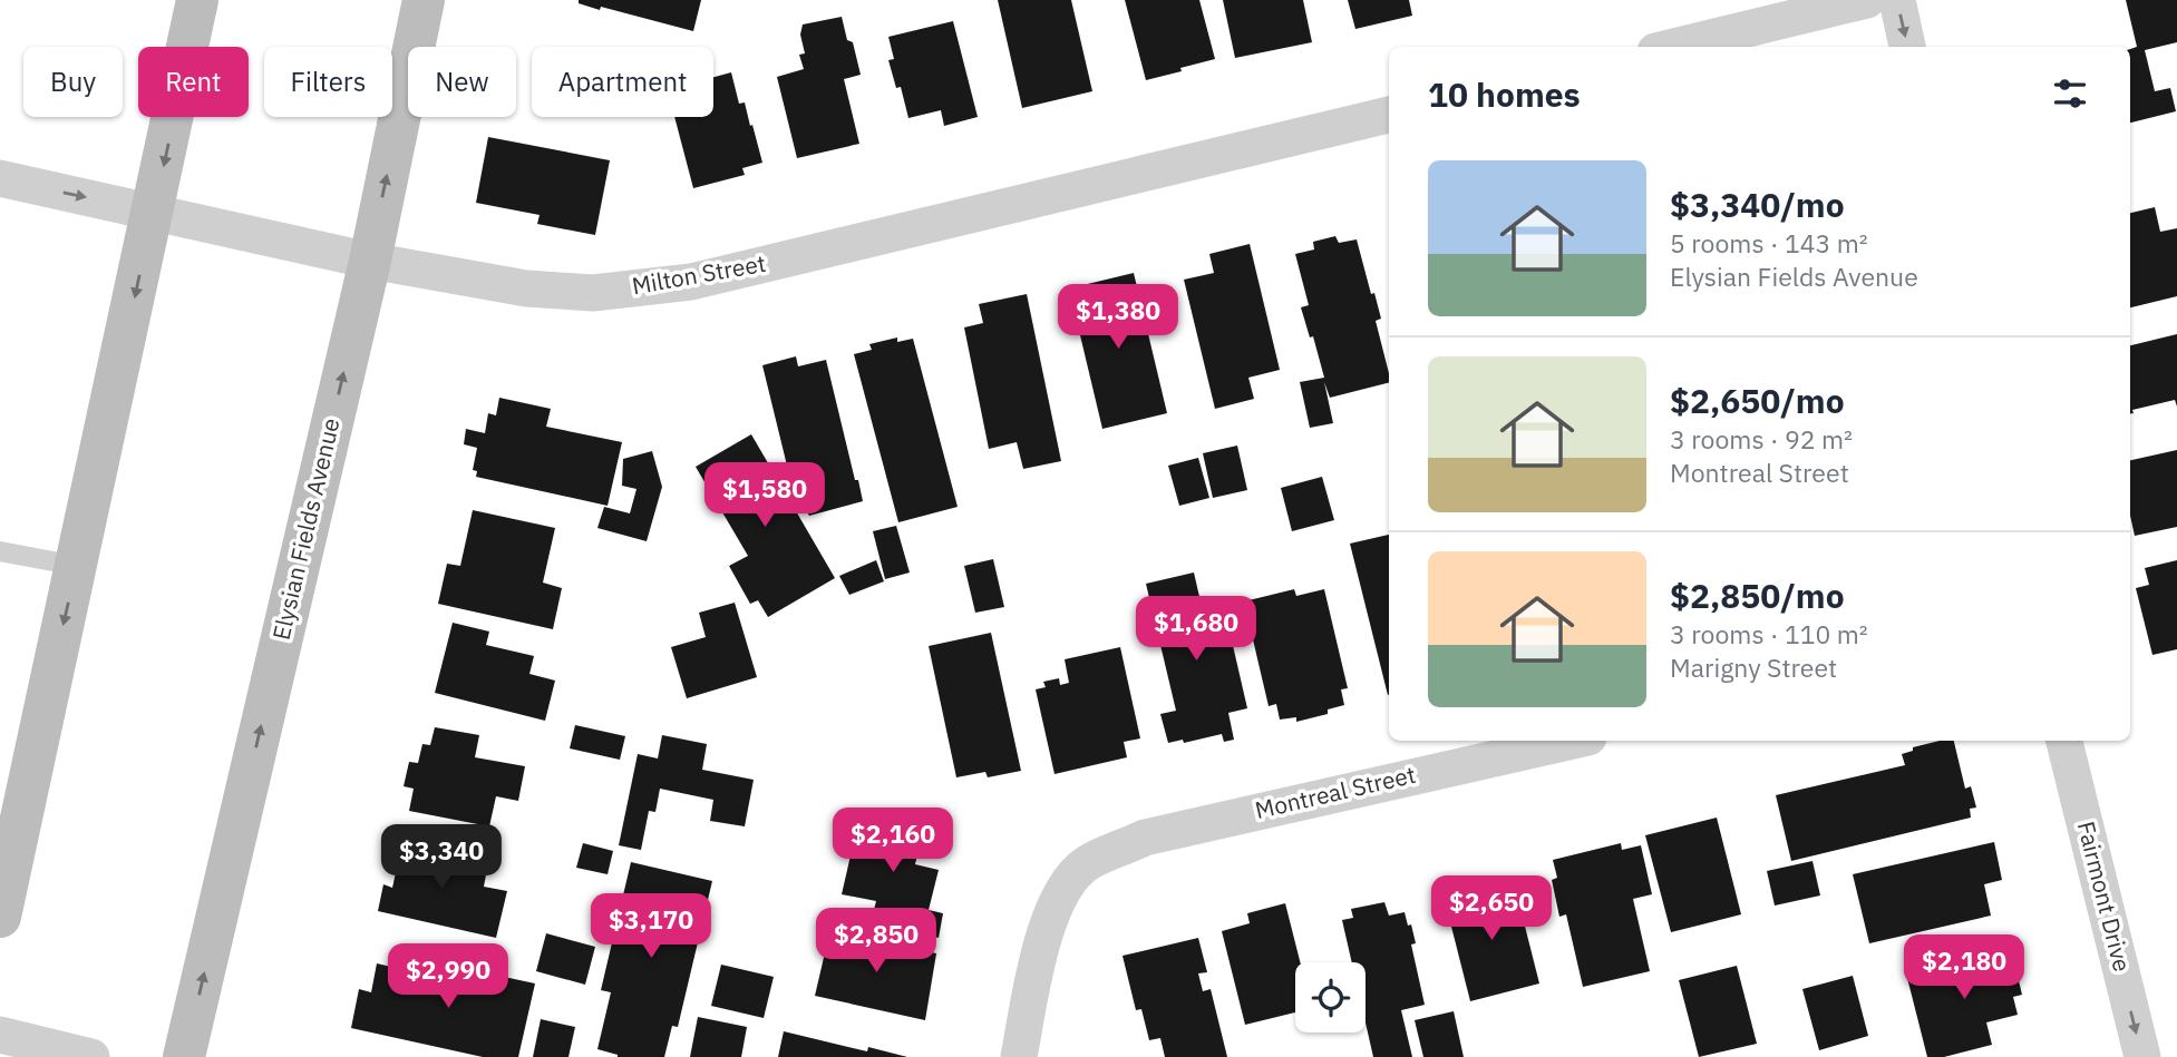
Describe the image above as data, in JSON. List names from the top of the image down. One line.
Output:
{"streets":{"main road":["Elysian Fields Avenue"],"street":["Milton Street","Montreal Street","Fairmont Drive"]},"crossings":[["Milton Street","Elysian Fields Avenue"]],"one_way":["Fairmont Drive"],"page":{"chip":["Buy","Rent","Filters","New","Apartment"],"heading":"10 homes","list":[{"name":"$3,340/mo","note":"5 rooms · 143 m² · Elysian Fields Avenue"},{"name":"$2,650/mo","note":"3 rooms · 92 m² · Montreal Street"},{"name":"$2,850/mo","note":"3 rooms · 110 m² · Marigny Street"}],"price":["$1,380","$1,580","$1,680","$2,160","$3,340","$2,650","$3,170","$2,850","$2,180","$2,990"]}}
